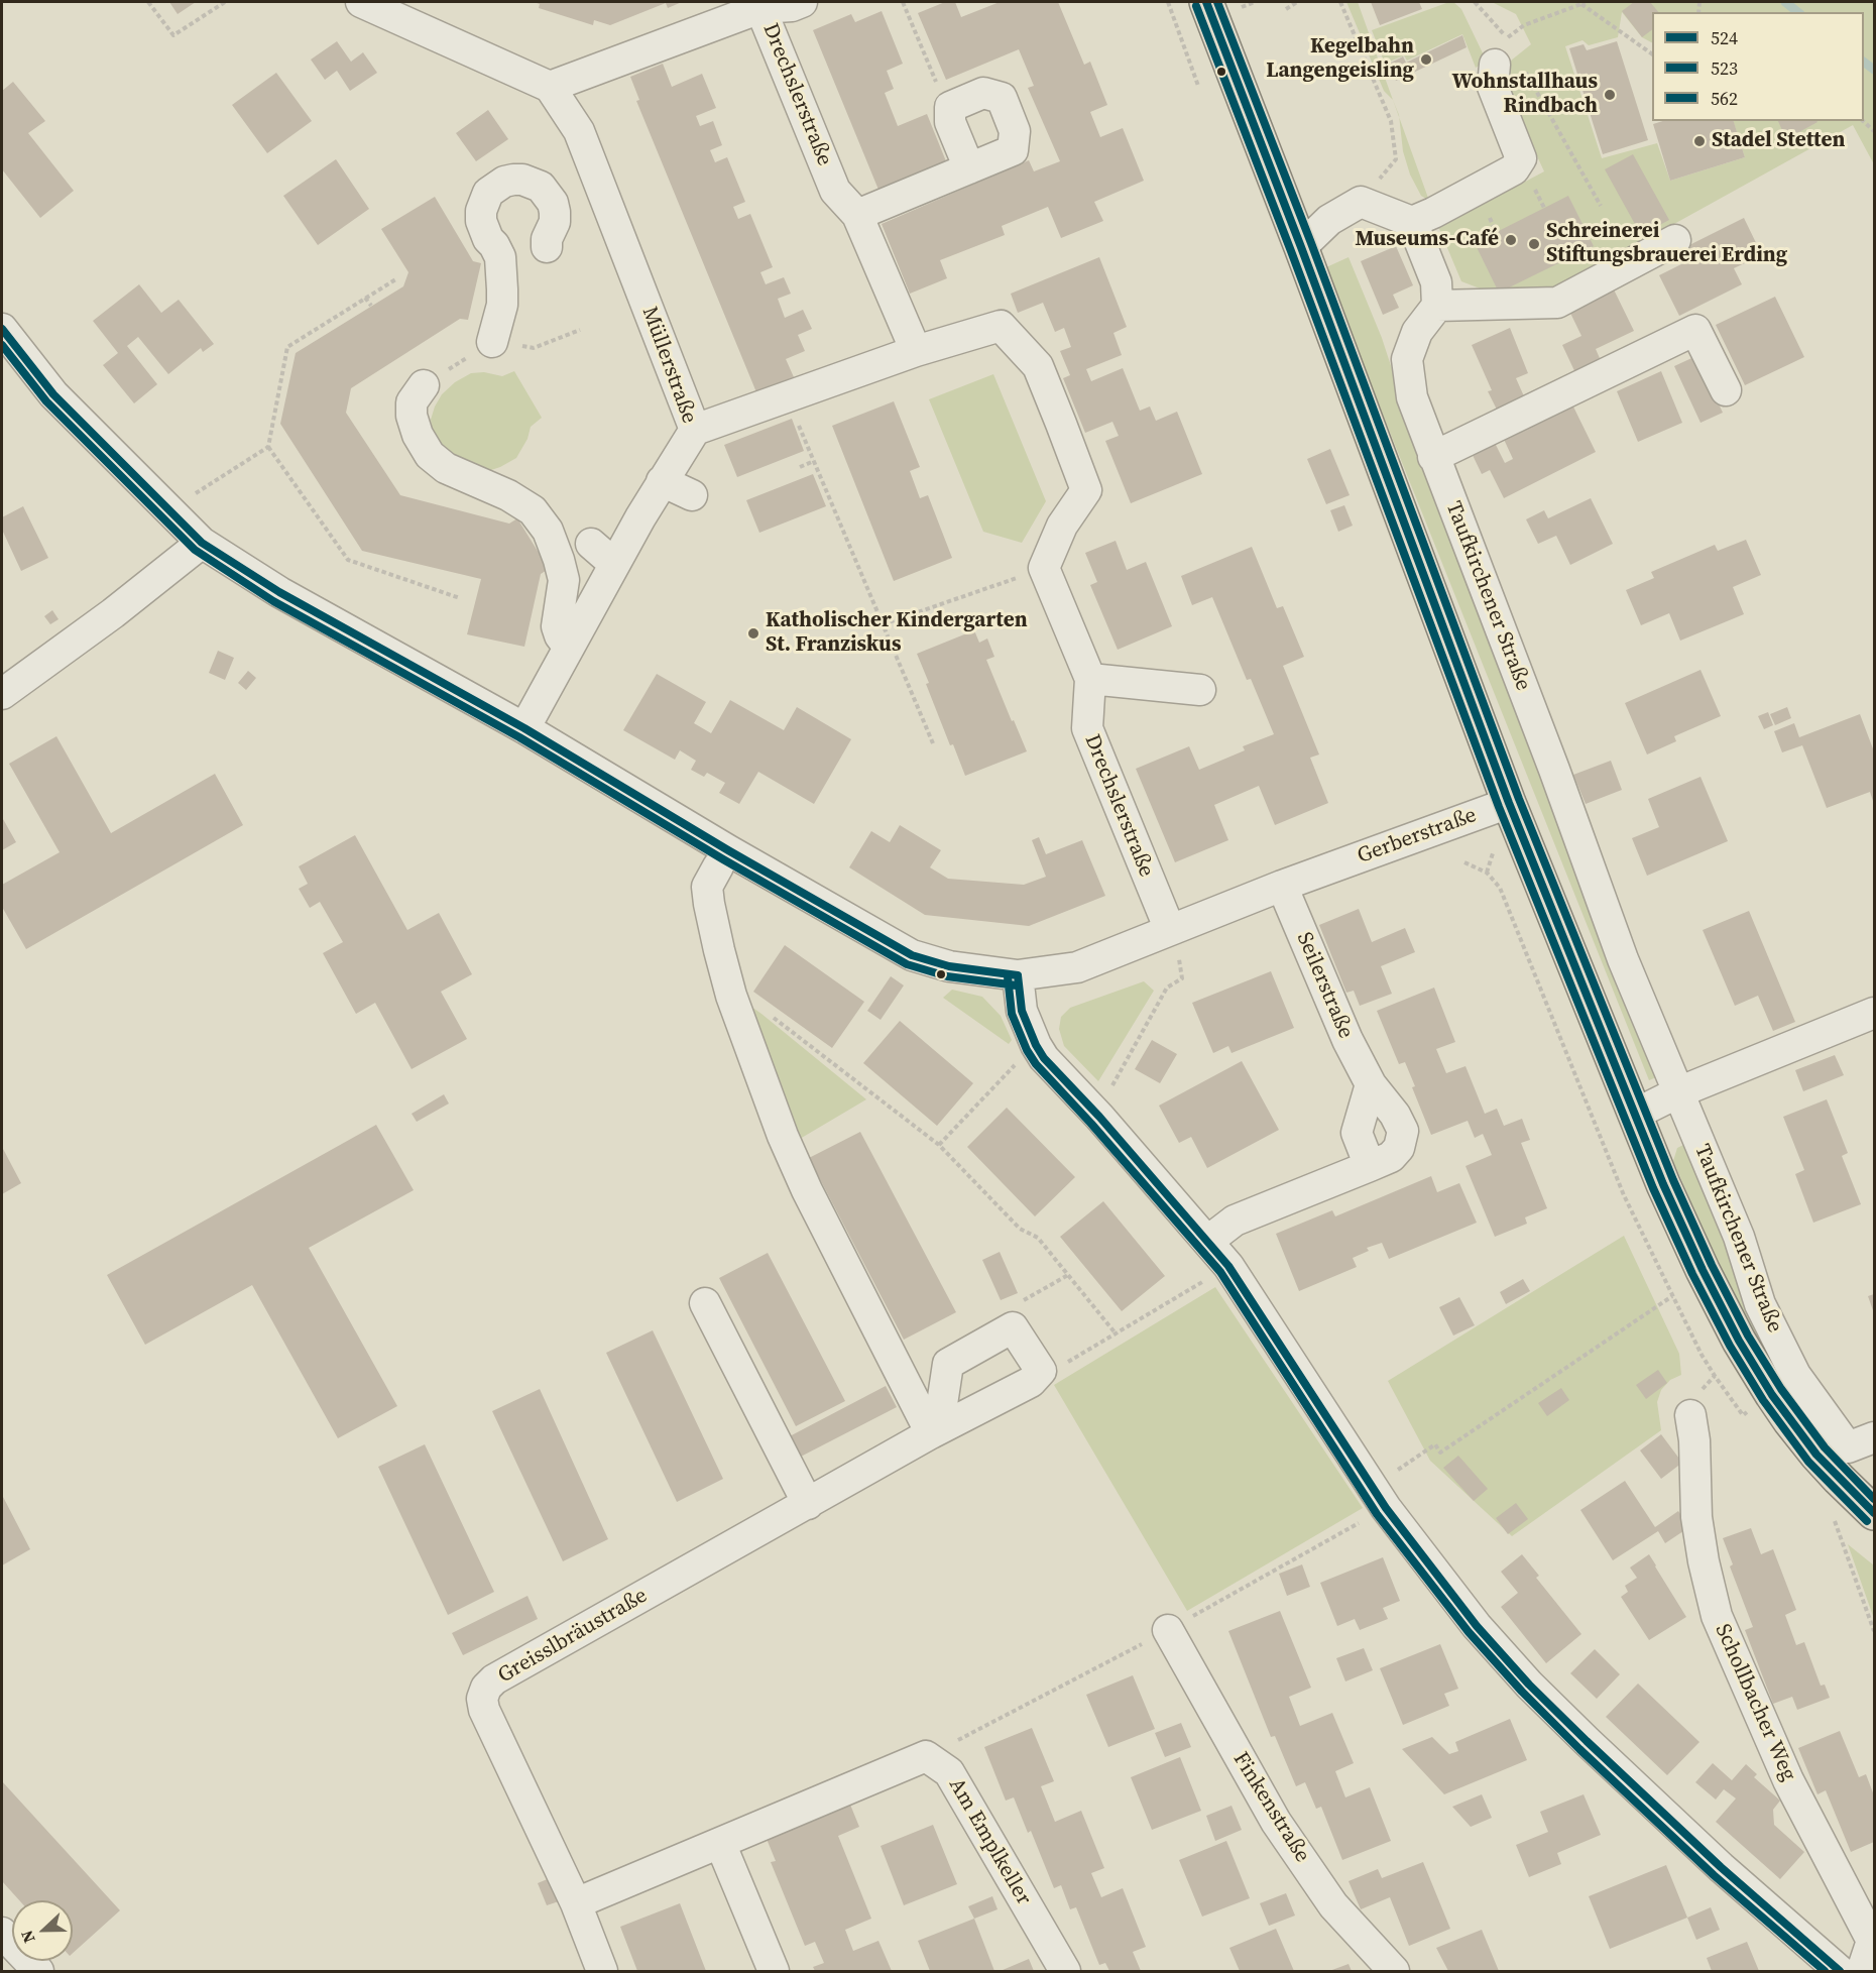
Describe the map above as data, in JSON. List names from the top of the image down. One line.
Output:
{"streets":{"main road":["Taufkirchener Straße"],"street":["Drechslerstraße","Müllerstraße","Gerberstraße","Seilerstraße","Greisslbräustraße","Schollbacher Weg","Finkenstraße","Am Emplkeller"]},"crossings":[["Drechslerstraße","Gerberstraße"],["Müllerstraße","Gerberstraße"],["Taufkirchener Straße","Gerberstraße"],["Gerberstraße","Seilerstraße"],["Greisslbräustraße","Am Emplkeller"]],"places":["Kegelbahn Langengeisling","Wohnstallhaus Rindbach","Stadel Stetten","Museums-Café","Schreinerei Stiftungsbrauerei Erding","Katholischer Kindergarten St. Franziskus"],"lines":["transit line 524","transit line 562","transit line 523"],"legend":["524","523","562"],"north":"left"}
